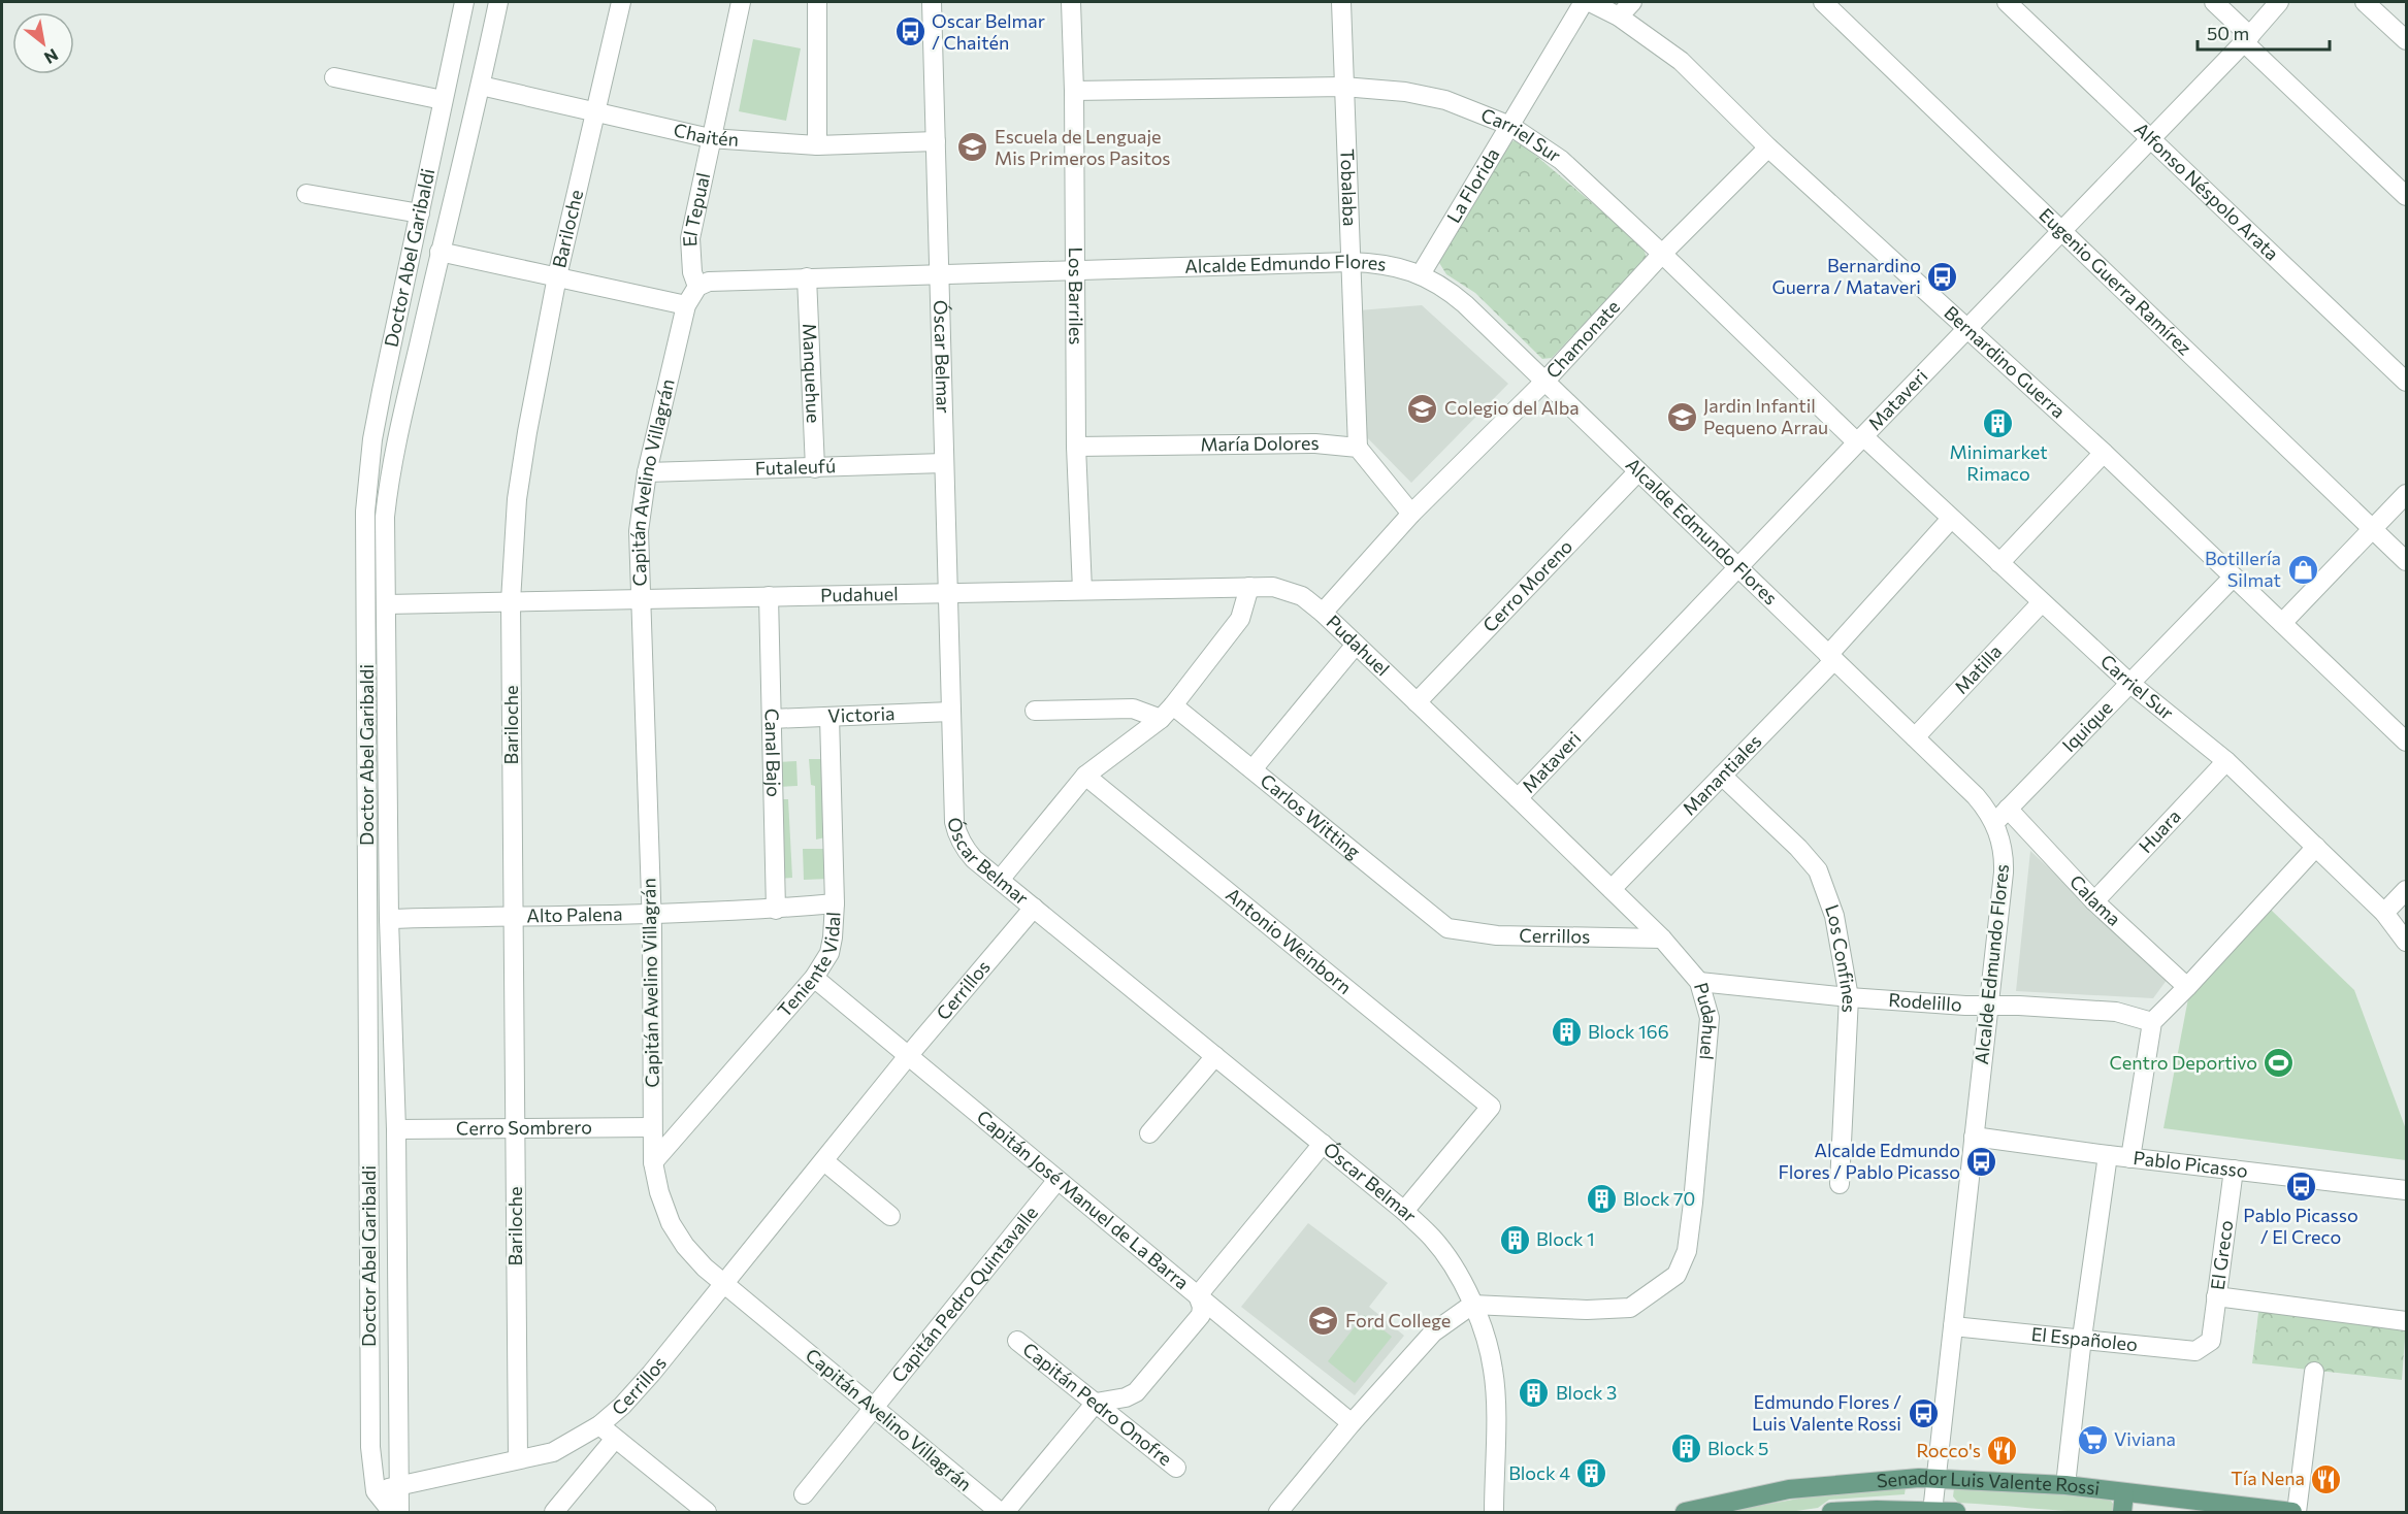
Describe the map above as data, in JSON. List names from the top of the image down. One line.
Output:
{"streets":{"main road":["Senador Luis Valente Rossi"],"street":["Chaitén","Carriel Sur","La Florida","Tobalaba","Alfonso Néspolo Arata","El Tepual","Bariloche","Doctor Abel Garibaldi","Alcalde Edmundo Flores","Eugenio Guerra Ramírez","Los Barriles","Chamonate","Óscar Belmar","Bernardino Guerra","Manquehue","Mataveri","María Dolores","Futaleufú","Capitán Avelino Villagrán","Cerro Moreno","Pudahuel","Matilla","Victoria","Iquique","Canal Bajo","Manantiales","Carlos Witting","Huara","Calama","Alto Palena","Cerrillos","Antonio Weinborn","Los Confines","Teniente Vidal","Rodelillo","Cerro Sombrero","Pablo Picasso","Capitán José Manuel de La Barra","El Greco","Capitán Pedro Quintavalle","El Españoleo","Capitán Pedro Onofre"]},"crossings":[["Chaitén","El Tepual"],["Chaitén","Bariloche"],["Chaitén","Doctor Abel Garibaldi"],["Chaitén","Óscar Belmar"],["Carriel Sur","La Florida"],["Carriel Sur","Tobalaba"],["Carriel Sur","Los Barriles"],["Carriel Sur","Chamonate"],["Carriel Sur","Mataveri"],["Carriel Sur","Matilla"],["Carriel Sur","Iquique"],["Carriel Sur","Manantiales"],["Carriel Sur","Huara"],["La Florida","Alcalde Edmundo Flores"],["Tobalaba","Alcalde Edmundo Flores"],["Tobalaba","María Dolores"],["Alfonso Néspolo Arata","Mataveri"],["El Tepual","Alcalde Edmundo Flores"],["Bariloche","Pudahuel"],["Bariloche","Alto Palena"],["Bariloche","Cerrillos"],["Bariloche","Cerro Sombrero"],["Doctor Abel Garibaldi","Pudahuel"],["Doctor Abel Garibaldi","Alto Palena"],["Doctor Abel Garibaldi","Cerrillos"],["Doctor Abel Garibaldi","Cerro Sombrero"],["Alcalde Edmundo Flores","Los Barriles"],["Alcalde Edmundo Flores","Chamonate"],["Alcalde Edmundo Flores","Óscar Belmar"],["Alcalde Edmundo Flores","Manquehue"],["Alcalde Edmundo Flores","Mataveri"],["Alcalde Edmundo Flores","Cerro Moreno"],["Alcalde Edmundo Flores","Matilla"],["Alcalde Edmundo Flores","Iquique"],["Alcalde Edmundo Flores","Manantiales"],["Alcalde Edmundo Flores","Rodelillo"],["Alcalde Edmundo Flores","Pablo Picasso"],["Alcalde Edmundo Flores","El Españoleo"],["Alcalde Edmundo Flores","Senador Luis Valente Rossi"],["Eugenio Guerra Ramírez","Mataveri"],["Los Barriles","María Dolores"],["Los Barriles","Pudahuel"],["Chamonate","Bernardino Guerra"],["Chamonate","Pudahuel"],["Óscar Belmar","Futaleufú"],["Óscar Belmar","Pudahuel"],["Óscar Belmar","Victoria"],["Óscar Belmar","Cerrillos"],["Óscar Belmar","Antonio Weinborn"],["Bernardino Guerra","Mataveri"],["Bernardino Guerra","Iquique"],["Manquehue","Futaleufú"],["Mataveri","Pudahuel"],["Futaleufú","Capitán Avelino Villagrán"],["Capitán Avelino Villagrán","Pudahuel"],["Capitán Avelino Villagrán","Alto Palena"],["Capitán Avelino Villagrán","Cerrillos"],["Capitán Avelino Villagrán","Teniente Vidal"],["Capitán Avelino Villagrán","Cerro Sombrero"],["Capitán Avelino Villagrán","Capitán Pedro Quintavalle"],["Cerro Moreno","Pudahuel"],["Pudahuel","Canal Bajo"],["Pudahuel","Manantiales"],["Pudahuel","Cerrillos"],["Pudahuel","Rodelillo"],["Victoria","Canal Bajo"],["Victoria","Teniente Vidal"],["Iquique","Calama"],["Canal Bajo","Alto Palena"],["Manantiales","Los Confines"],["Carlos Witting","Cerrillos"],["Huara","Calama"],["Alto Palena","Teniente Vidal"],["Cerrillos","Capitán José Manuel de La Barra"],["Los Confines","Rodelillo"],["Teniente Vidal","Capitán José Manuel de La Barra"],["Pablo Picasso","El Greco"],["Capitán José Manuel de La Barra","Capitán Pedro Quintavalle"],["El Greco","El Españoleo"]],"places":{"bus stop":["Oscar Belmar / Chaitén","Bernardino Guerra / Mataveri","Alcalde Edmundo Flores / Pablo Picasso","Pablo Picasso / El Creco","Edmundo Flores / Luis Valente Rossi"],"school or university":["Escuela de Lenguaje Mis Primeros Pasitos","Colegio del Alba","Jardin Infantil Pequeno Arrau","Ford College"],"building":["Minimarket Rimaco","Block 166","Block 70","Block 1","Block 3","Block 5","Block 4"],"shop":["Botillería Silmat"],"sports":["Centro Deportivo"],"supermarket":["Viviana"],"restaurant":["Rocco's","Tía Nena"]},"scale_bar":"50 m","north":"bottom right"}
